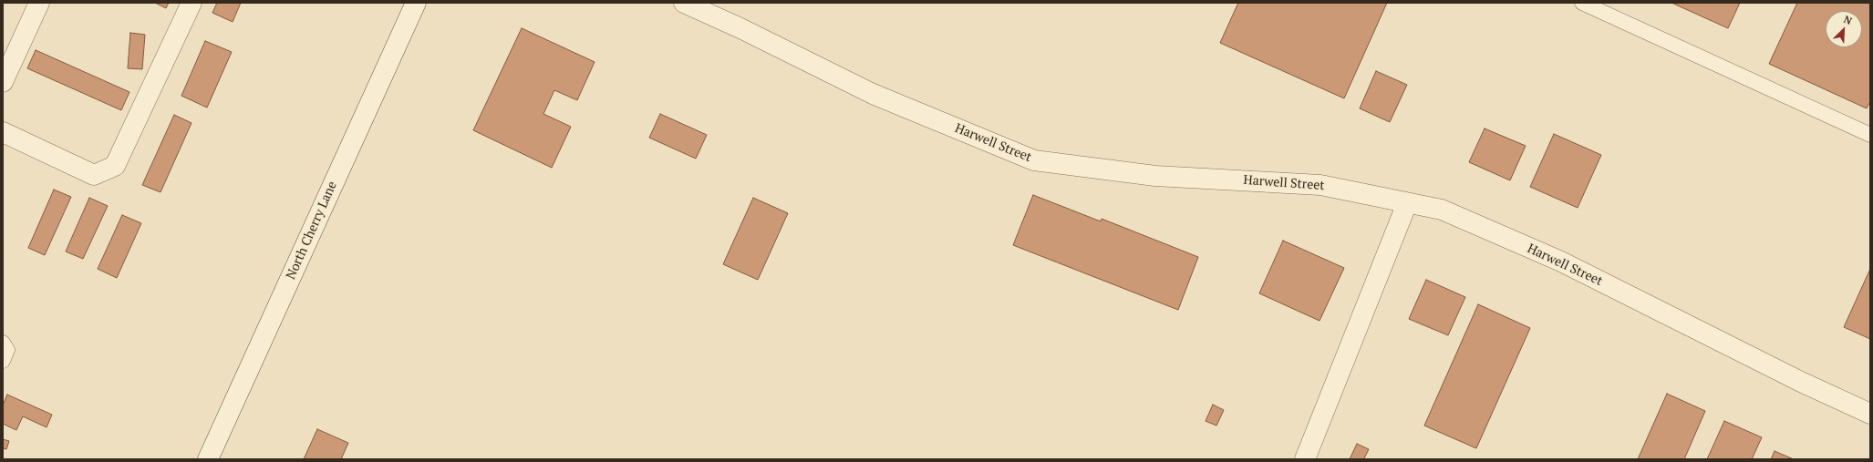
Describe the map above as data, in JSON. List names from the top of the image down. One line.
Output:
{"streets":{"street":["Harwell Street","North Cherry Lane"]},"north":"top right"}
